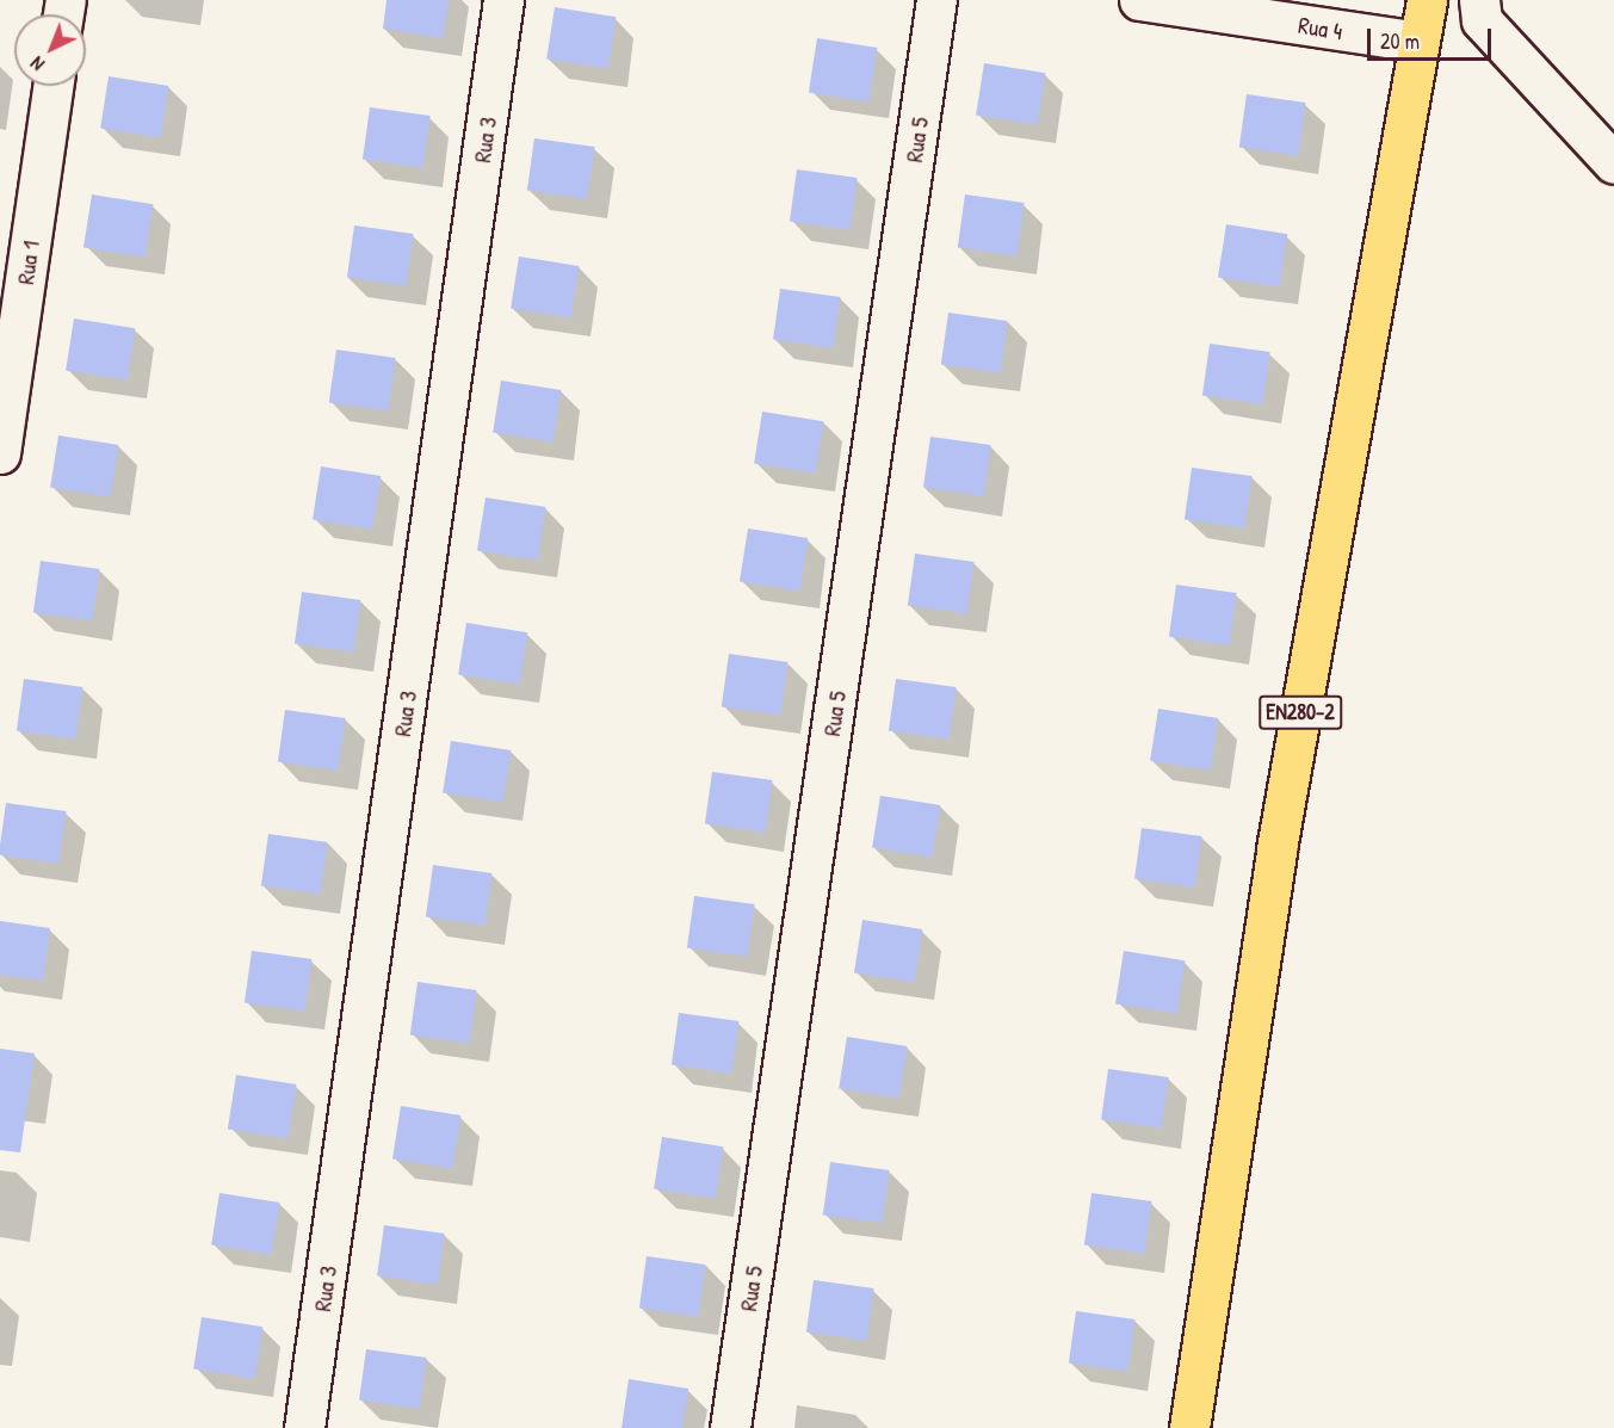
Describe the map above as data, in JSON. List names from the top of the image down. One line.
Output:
{"streets":{"main road":["EN280-2"],"street":["Rua 4","Rua 3","Rua 5","Rua 1"]},"crossings":[["Rua 4","EN280-2"]],"scale_bar":"20 m","north":"bottom left"}
